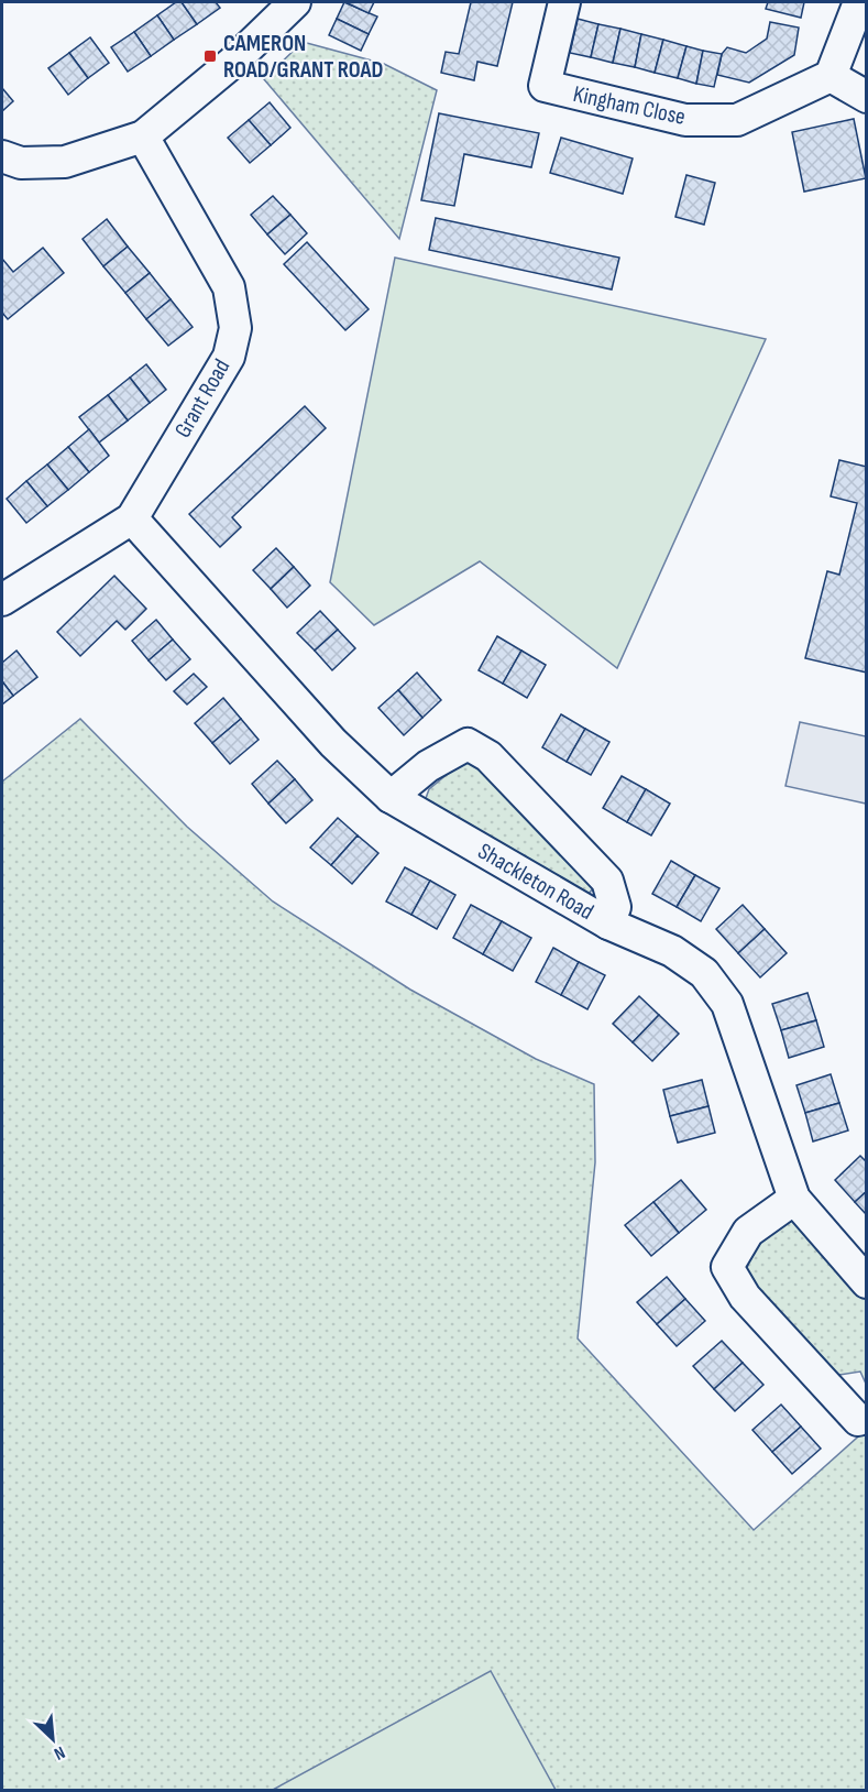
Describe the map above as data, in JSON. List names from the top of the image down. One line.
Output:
{"streets":{"street":["Kingham Close","Grant Road","Shackleton Road"]},"crossings":[["Grant Road","Shackleton Road"]],"places":{"transit":["CAMERON ROAD/GRANT ROAD"]},"north":"bottom right"}
